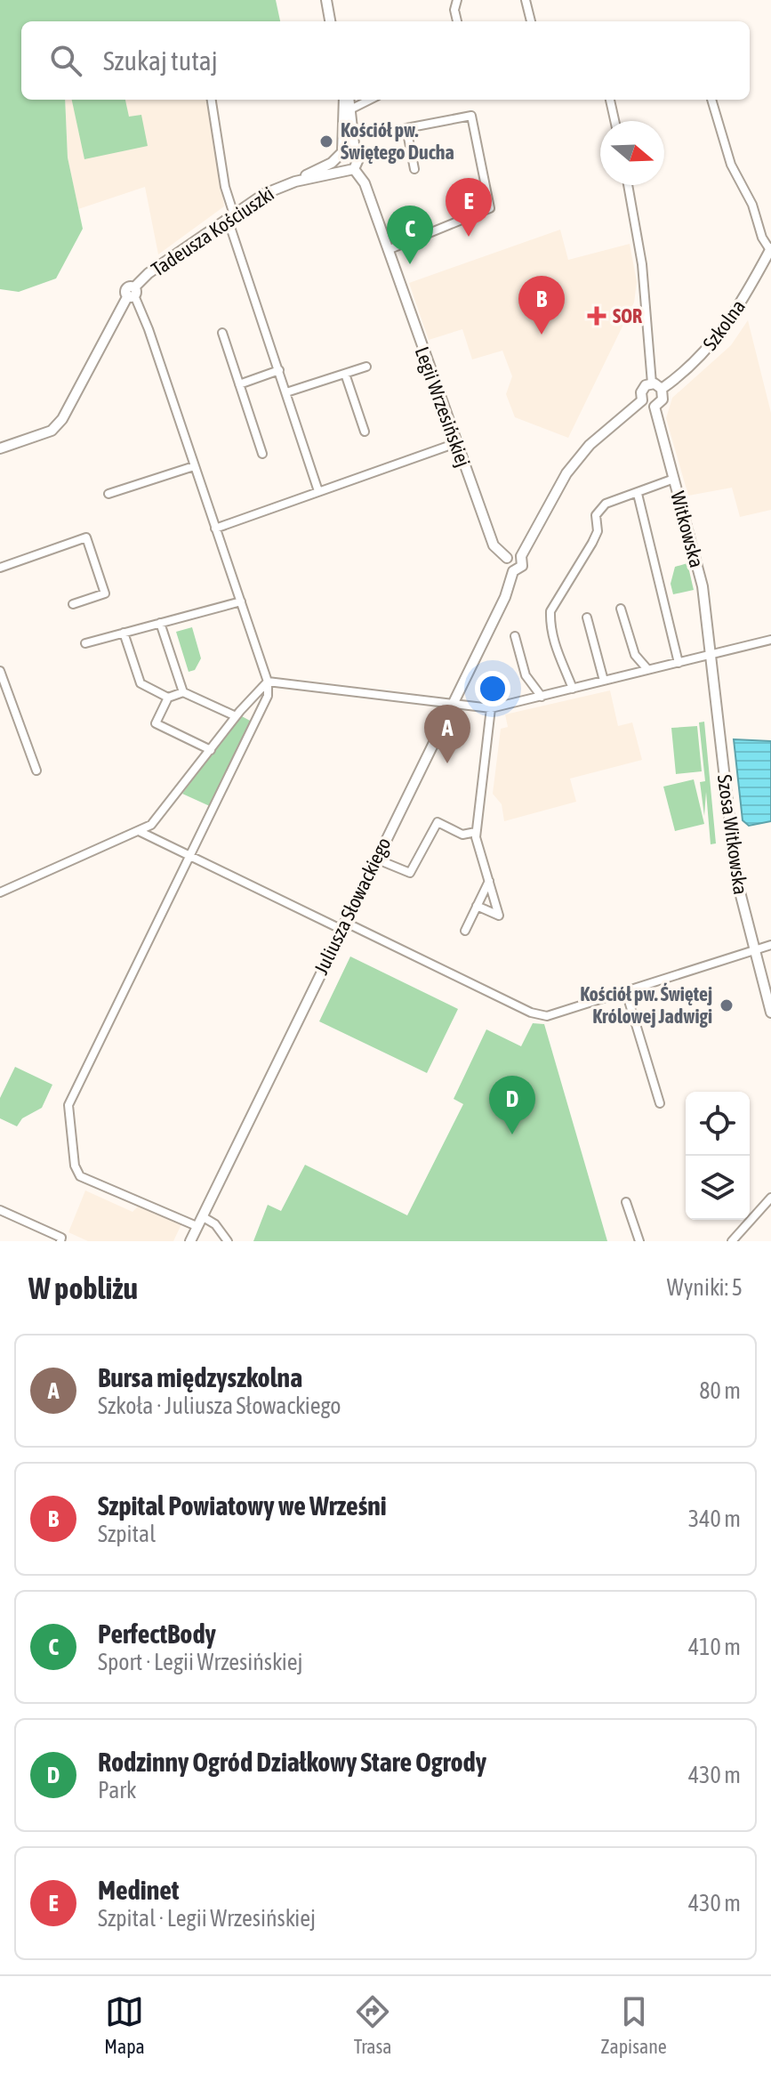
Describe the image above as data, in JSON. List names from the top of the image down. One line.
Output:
{"streets":{"street":["Tadeusza Kościuszki","Szkolna","Legii Wrzesińskiej","Witkowska","Szosa Witkowska","Juliusza Słowackiego"]},"crossings":[["Tadeusza Kościuszki","Legii Wrzesińskiej"],["Szkolna","Witkowska"],["Legii Wrzesińskiej","Juliusza Słowackiego"],["Witkowska","Szosa Witkowska"]],"places":{"other":["Kościół pw. Świętego Ducha","Kościół pw. Świętej Królowej Jadwigi"],"health":["SOR"]},"north":"right","page":{"search":"Szukaj tutaj","pins":["E","C","B","A","D"],"heading":["W pobliżu","Wyniki: 5"],"list":[{"mark":"A","name":"Bursa międzyszkolna","note":"Szkoła · Juliusza Słowackiego","value":"80 m"},{"mark":"B","name":"Szpital Powiatowy we Wrześni","note":"Szpital","value":"340 m"},{"mark":"C","name":"PerfectBody","note":"Sport · Legii Wrzesińskiej","value":"410 m"},{"mark":"D","name":"Rodzinny Ogród Działkowy Stare Ogrody","note":"Park","value":"430 m"},{"mark":"E","name":"Medinet","note":"Szpital · Legii Wrzesińskiej","value":"430 m"}],"nav":["Mapa","Trasa","Zapisane"]}}
